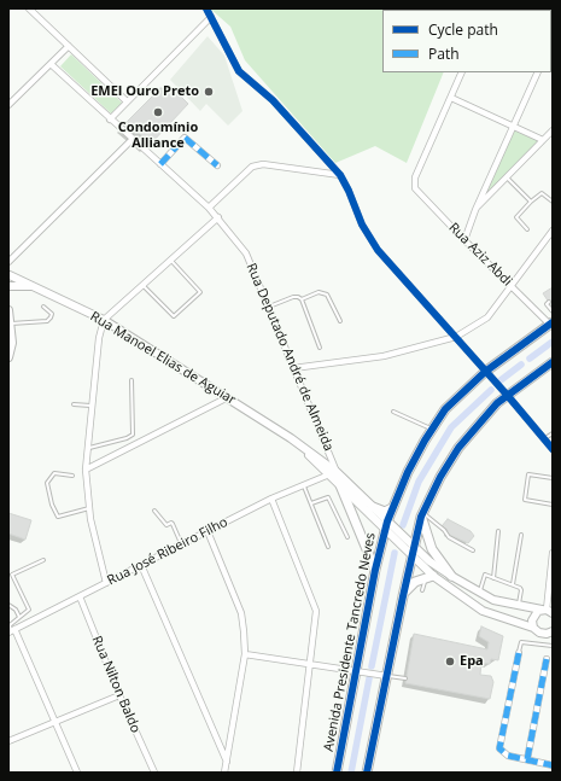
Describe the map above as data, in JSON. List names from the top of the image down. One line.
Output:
{"streets":{"main road":["Rua Manoel Elias de Aguiar","Avenida Presidente Tancredo Neves"],"street":["Rua Aziz Abdi","Rua Deputado André de Almeida","Rua José Ribeiro Filho","Rua Nilton Baldo"]},"crossings":[["Rua Aziz Abdi","Avenida Presidente Tancredo Neves"],["Rua Deputado André de Almeida","Rua Manoel Elias de Aguiar"],["Rua Deputado André de Almeida","Rua José Ribeiro Filho"],["Rua Manoel Elias de Aguiar","Rua José Ribeiro Filho"],["Rua Manoel Elias de Aguiar","Avenida Presidente Tancredo Neves"],["Rua José Ribeiro Filho","Rua Nilton Baldo"]],"places":["EMEI Ouro Preto","Condomínio Alliance","Epa"],"legend":["Cycle path","Path"]}
